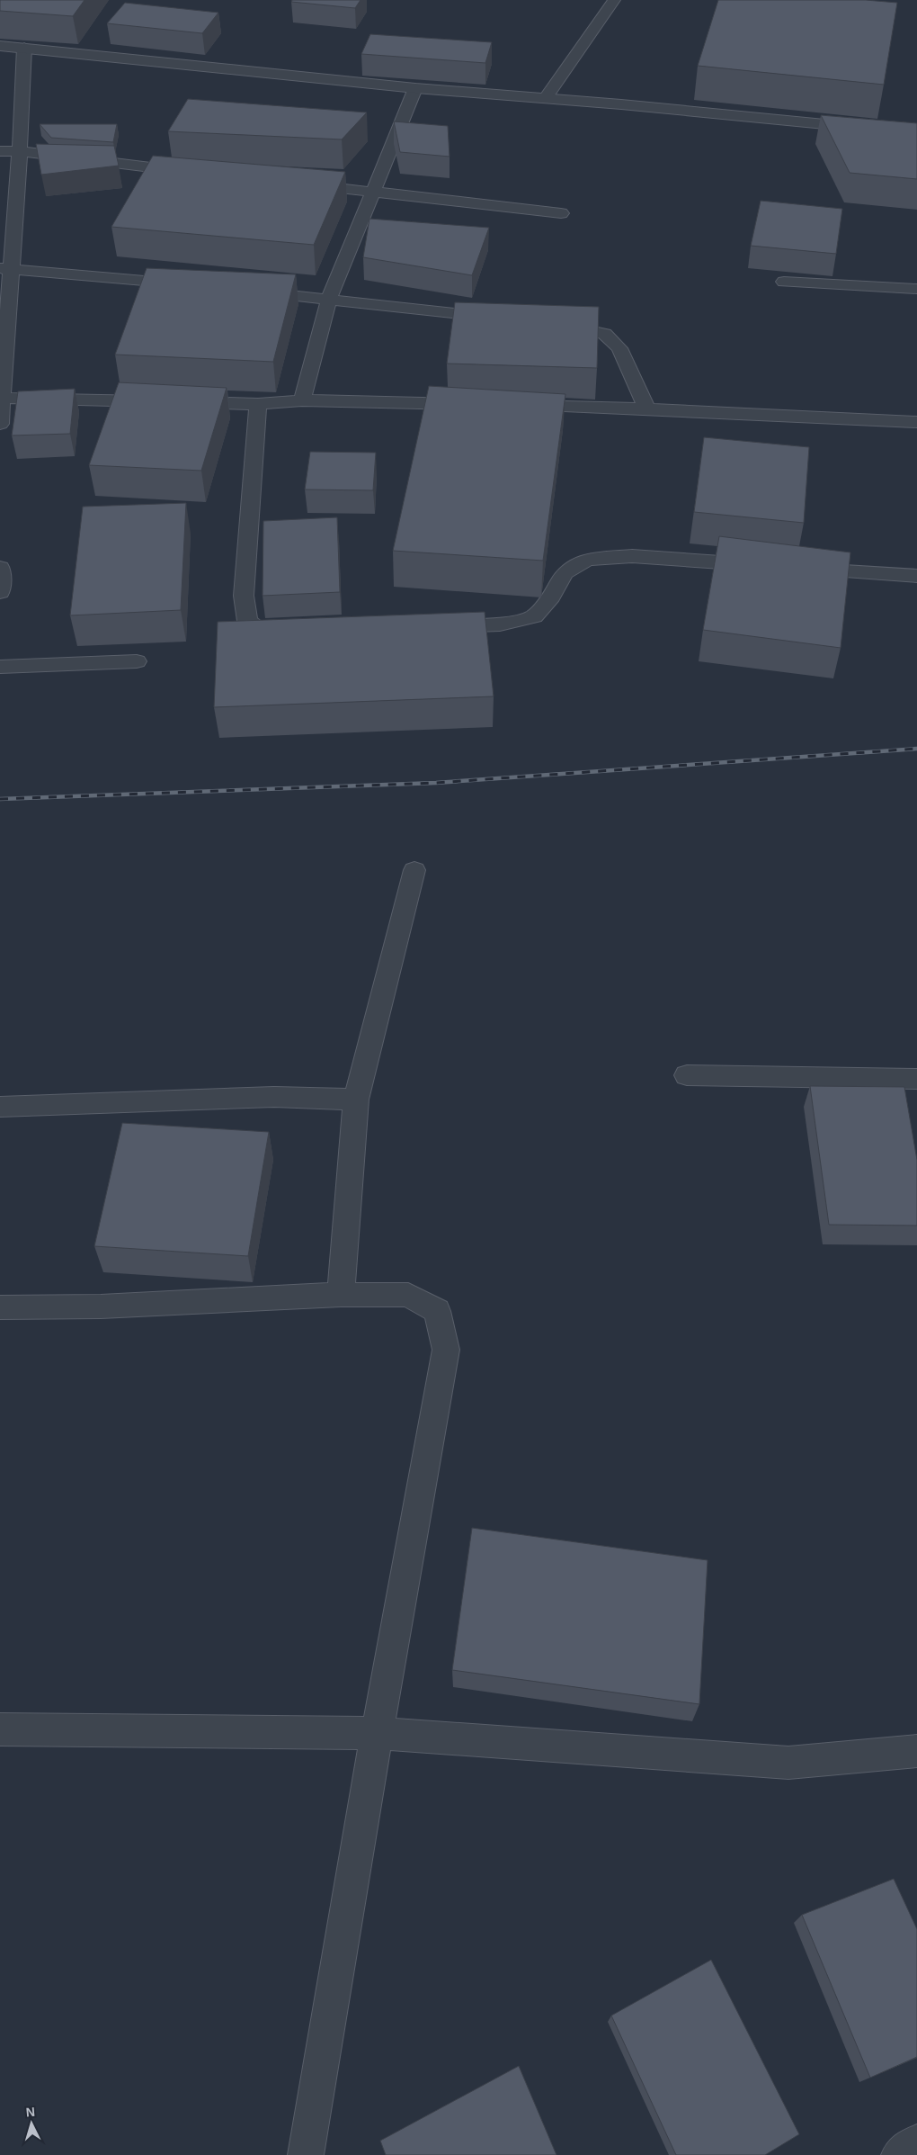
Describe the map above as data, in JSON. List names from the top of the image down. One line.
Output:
{"north":"top"}
